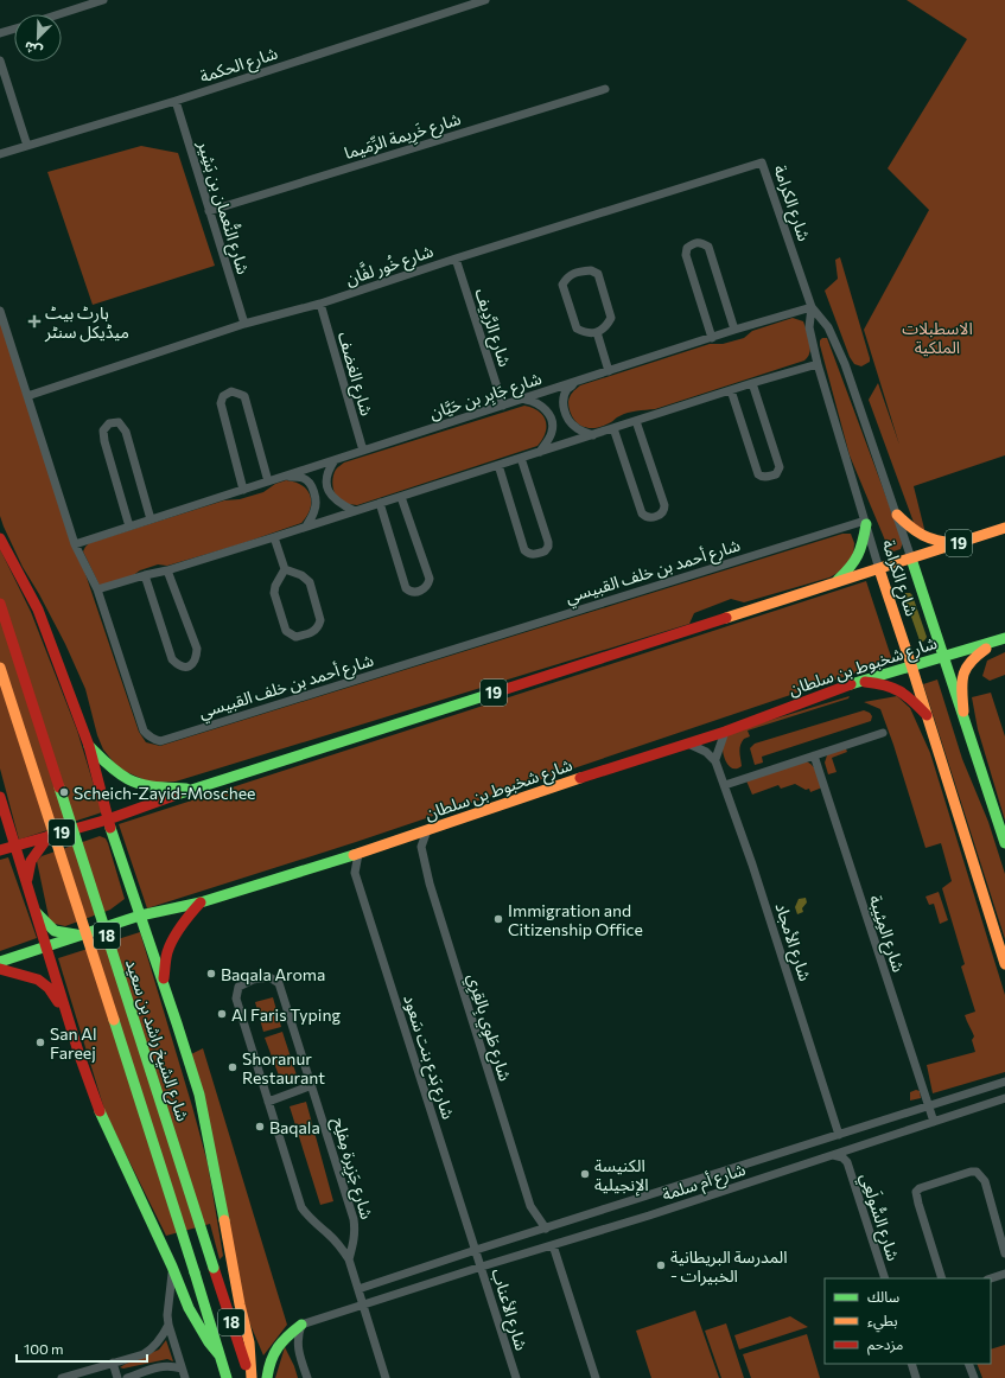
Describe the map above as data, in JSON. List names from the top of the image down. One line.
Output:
{"streets":{"main road":["شارع الكرامة","19","شارع شخبوط بن سلطان","18","شارع الشيخ راشد بن سعيد"],"street":["شارع الحكمة","شارع خَرِيمة الرِّمَيما","شارع النُّعمان بن بَشِير","شارع خُور لفَّان","شارع الرَّدِيف","شارع الغضف","شارع جَابِر بن حَيَّان","شارع أحمد بن خلف القبيسي","شارع المِثِيبة","شارع الأمجاد","شارع طَوِي بِالقِرِي","شارع بَدع بنت سَعود","شارع جَزِيرة مِفلِح","شارع أم سلمة","شارع السُّولَعِي","شارع الأعناب"]},"crossings":[["شارع الحكمة","شارع النُّعمان بن بَشِير"],["شارع خَرِيمة الرِّمَيما","شارع النُّعمان بن بَشِير"],["شارع الكرامة","شارع خُور لفَّان"],["شارع الكرامة","شارع جَابِر بن حَيَّان"],["شارع الكرامة","19"],["شارع الكرامة","شارع أحمد بن خلف القبيسي"],["شارع الكرامة","شارع شخبوط بن سلطان"],["شارع النُّعمان بن بَشِير","شارع خُور لفَّان"],["شارع خُور لفَّان","شارع الرَّدِيف"],["شارع خُور لفَّان","شارع الغضف"],["شارع خُور لفَّان","شارع أحمد بن خلف القبيسي"],["شارع الرَّدِيف","شارع جَابِر بن حَيَّان"],["شارع الغضف","شارع جَابِر بن حَيَّان"],["شارع جَابِر بن حَيَّان","شارع أحمد بن خلف القبيسي"],["19","شارع شخبوط بن سلطان"],["شارع شخبوط بن سلطان","شارع طَوِي بِالقِرِي"],["شارع شخبوط بن سلطان","شارع بَدع بنت سَعود"],["شارع المِثِيبة","شارع أم سلمة"],["شارع الأمجاد","شارع أم سلمة"],["شارع طَوِي بِالقِرِي","شارع أم سلمة"],["شارع بَدع بنت سَعود","شارع أم سلمة"],["شارع بَدع بنت سَعود","شارع الأعناب"],["شارع جَزِيرة مِفلِح","شارع أم سلمة"],["شارع أم سلمة","شارع السُّولَعِي"],["شارع أم سلمة","شارع الأعناب"]],"parks":["الاسطبلات الملكية"],"places":{"health":["ہارٹ بیٹ میڈیکل سنٹر"],"other":["Scheich-Zayid-Moschee","Immigration and Citizenship Office","Baqala Aroma","Al Faris Typing","San Al Fareej","Shoranur Restaurant","Baqala","الكنيسة الإنجيلية","المدرسة البريطانية - الخبيرات"]},"legend":["سالك","بطيء","مزدحم"],"scale_bar":"100 m","north":"bottom left"}
